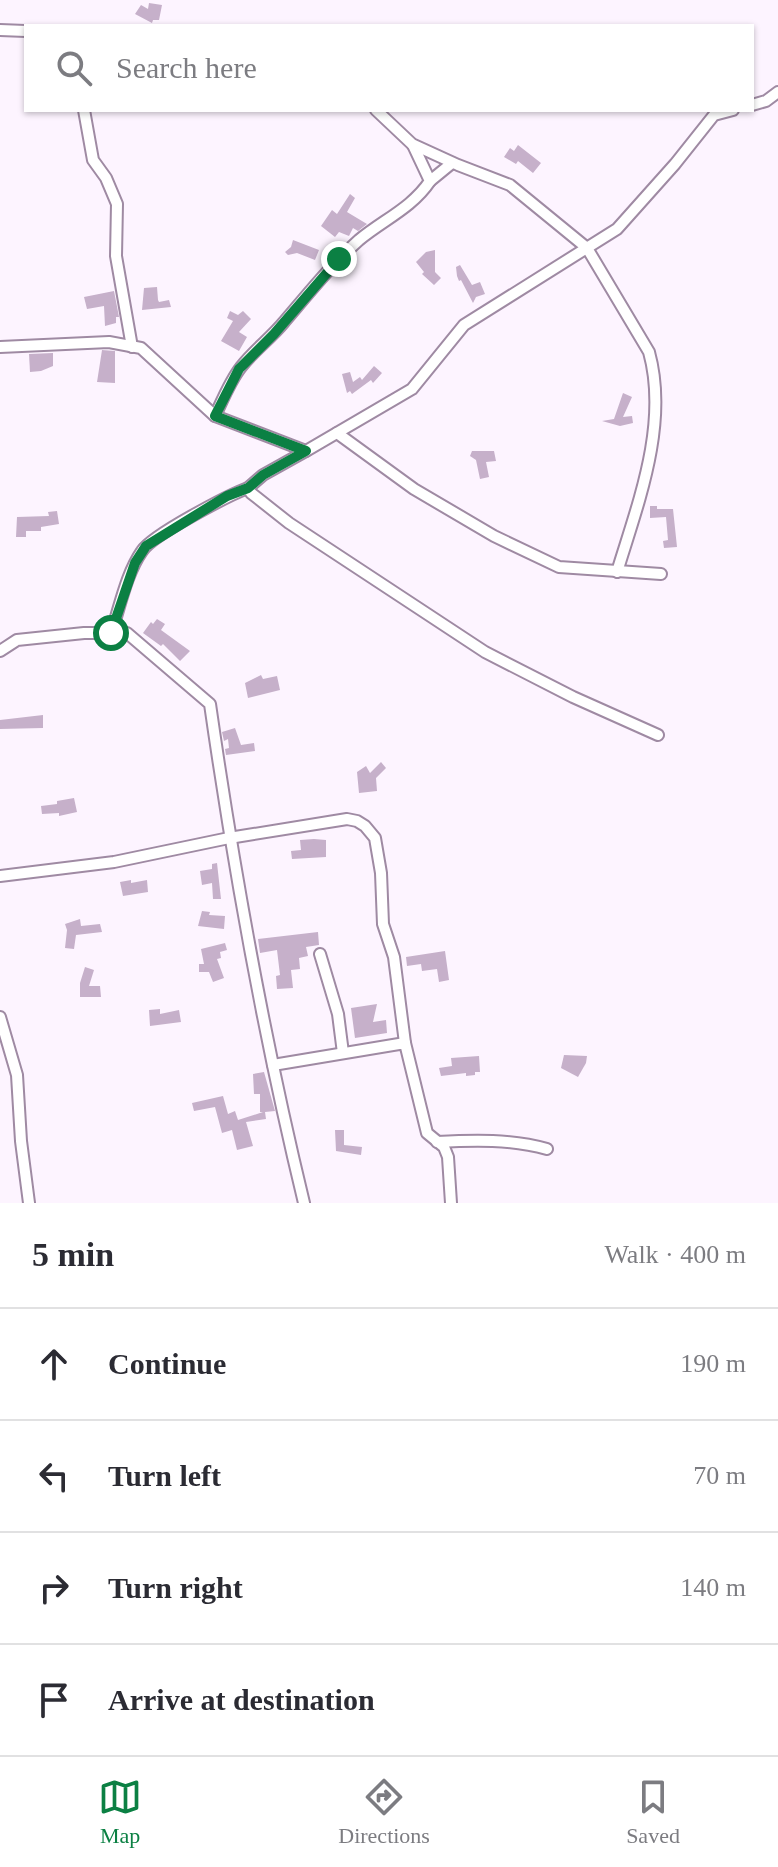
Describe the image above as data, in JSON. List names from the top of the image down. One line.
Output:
{"page":{"search":"Search here","heading":["5 min","Walk · 400 m"],"list":[["Continue","190 m"],["Turn left","70 m"],["Turn right","140 m"],"Arrive at destination"],"nav":["Map","Directions","Saved"]}}
